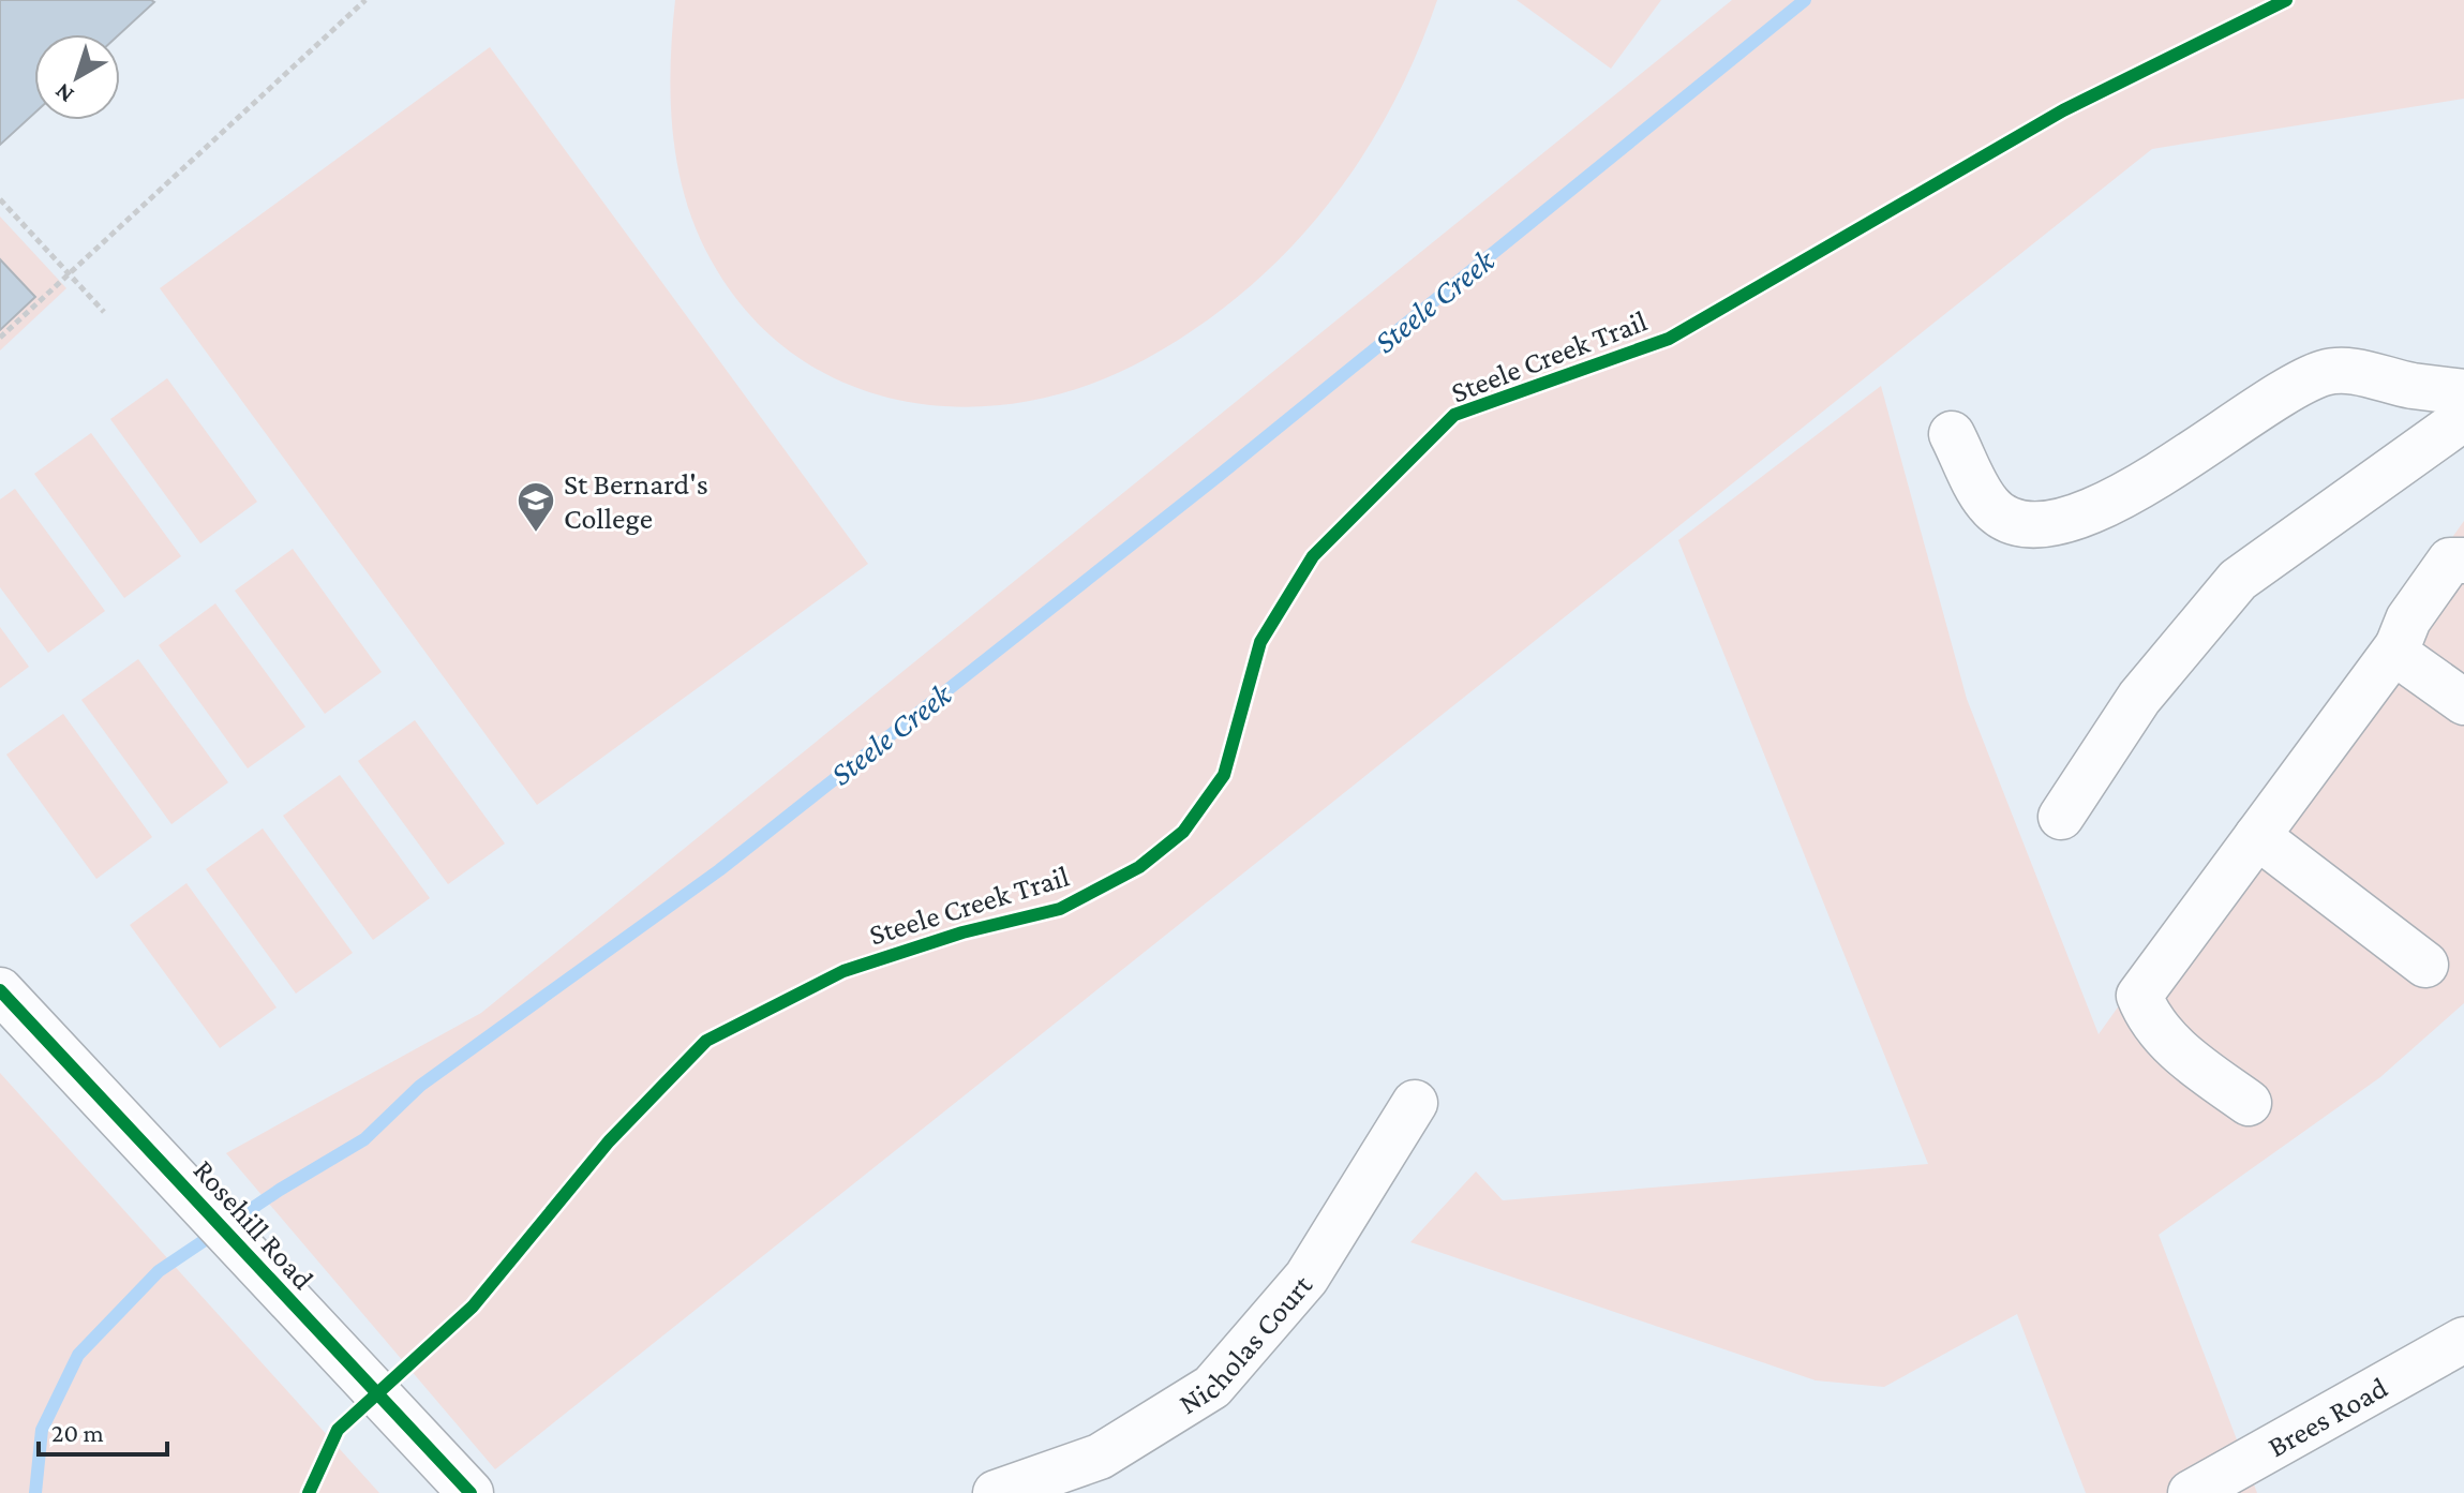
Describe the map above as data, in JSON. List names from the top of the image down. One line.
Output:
{"streets":{"street":["Rosehill Road","Nicholas Court","Brees Road"],"cycle path":["Steele Creek Trail"]},"water":["Steele Creek"],"places":{"school or university":["St Bernard's College"]},"scale_bar":"20 m","north":"bottom left"}
